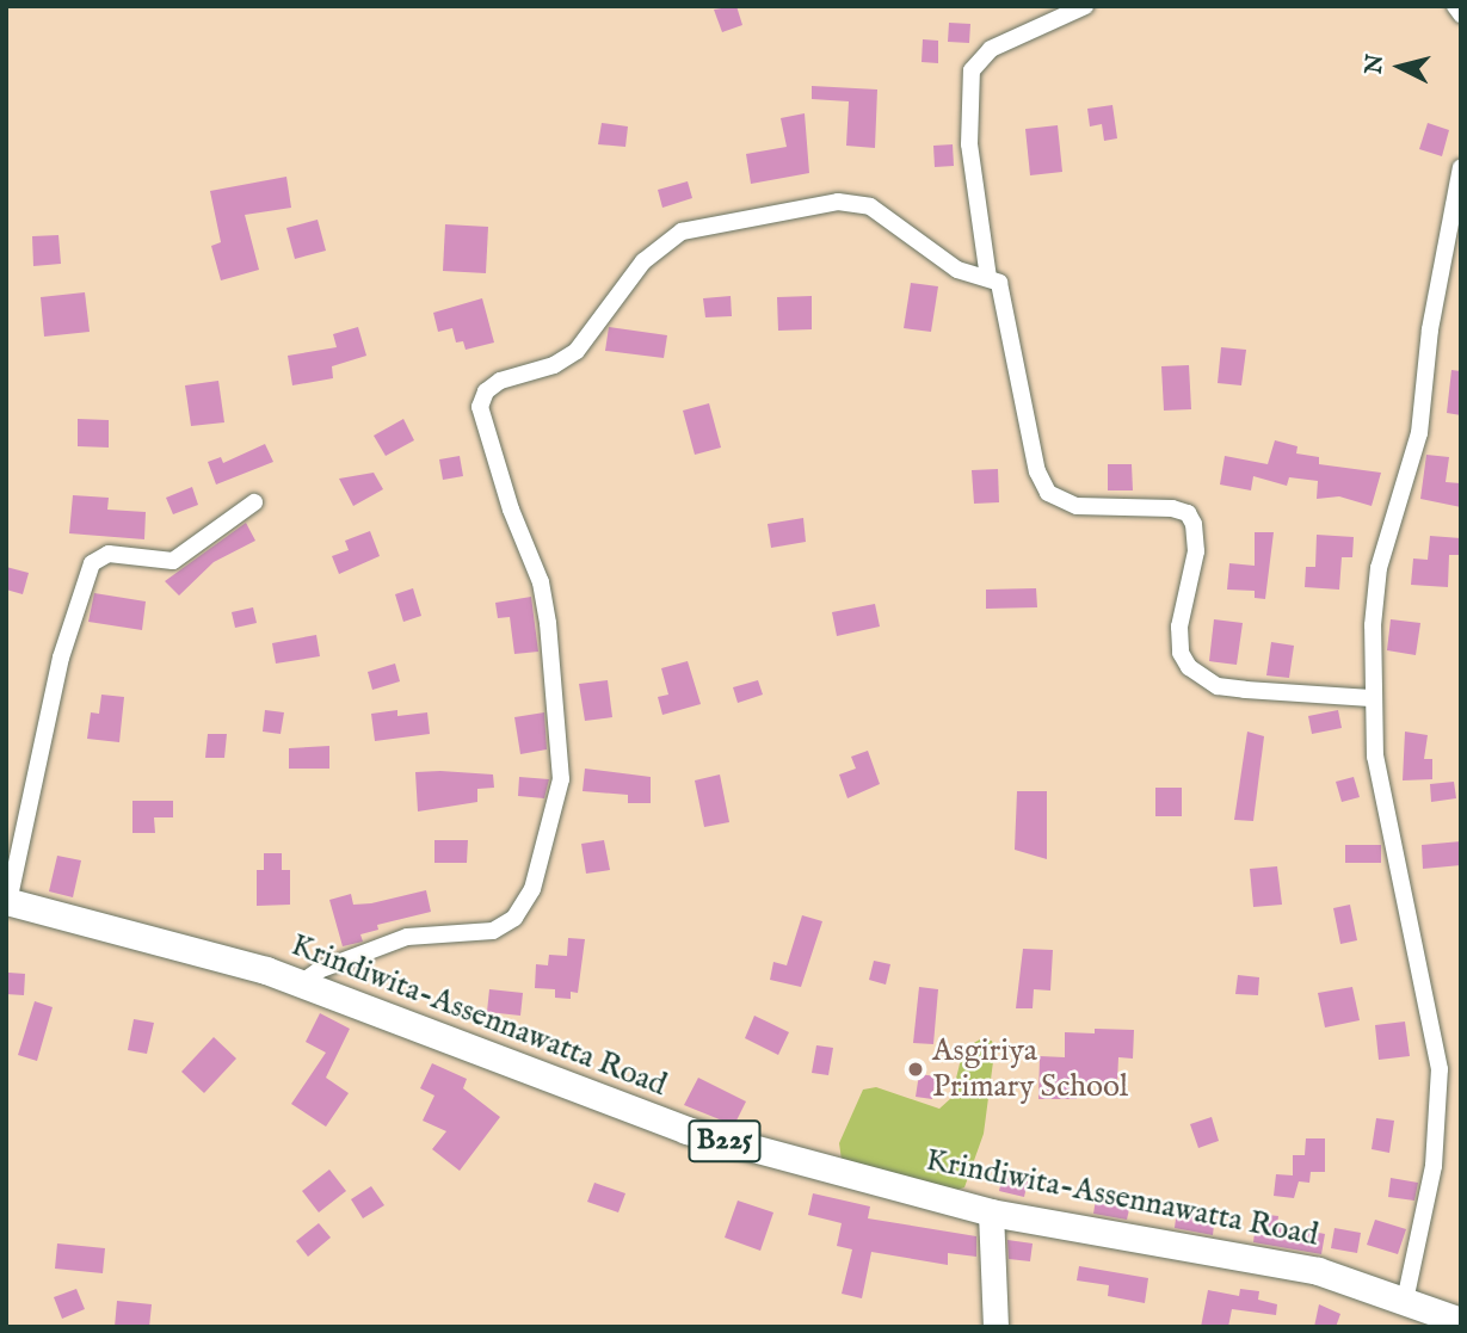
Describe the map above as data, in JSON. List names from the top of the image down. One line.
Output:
{"streets":{"main road":["Krindiwita-Assennawatta Road","B225"]},"places":["Asgiriya Primary School"],"north":"left"}
